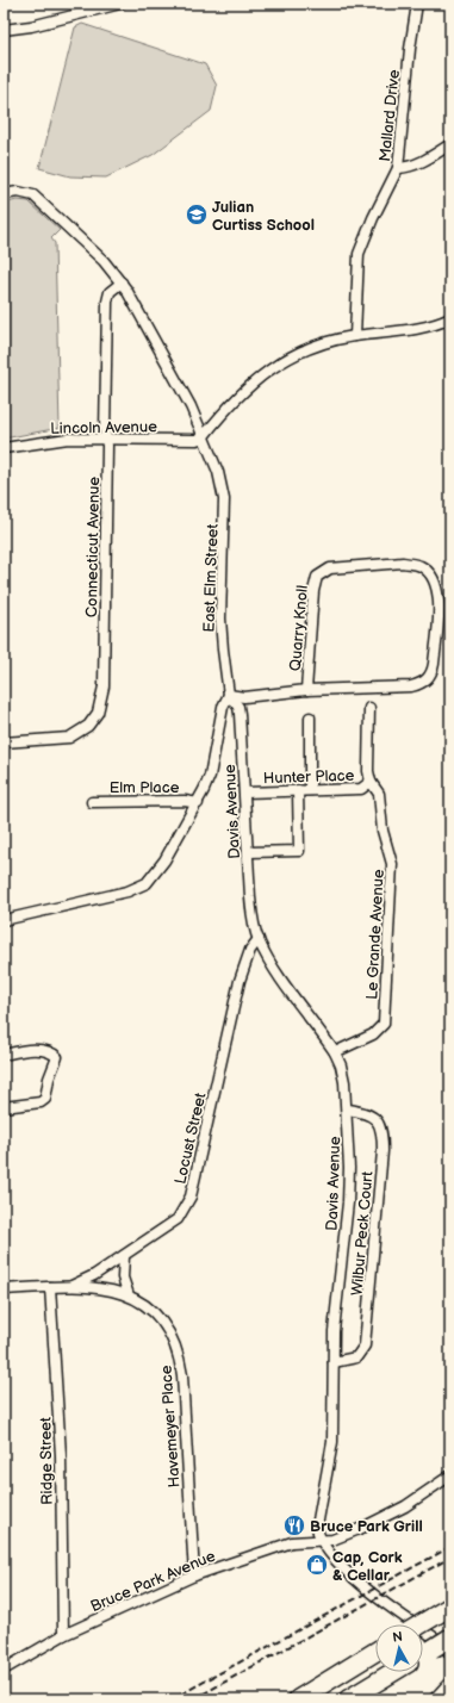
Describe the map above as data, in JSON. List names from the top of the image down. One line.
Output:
{"streets":{"street":["Mallard Drive","Lincoln Avenue","Connecticut Avenue","East Elm Street","Quarry Knoll","Hunter Place","Elm Place","Davis Avenue","Le Grande Avenue","Locust Street","Wilbur Peck Court","Havemeyer Place","Ridge Street","Bruce Park Avenue"]},"crossings":[["Lincoln Avenue","Connecticut Avenue"],["Lincoln Avenue","East Elm Street"],["Connecticut Avenue","East Elm Street"],["East Elm Street","Quarry Knoll"],["East Elm Street","Elm Place"],["East Elm Street","Davis Avenue"],["Quarry Knoll","Davis Avenue"],["Hunter Place","Davis Avenue"],["Hunter Place","Le Grande Avenue"],["Davis Avenue","Le Grande Avenue"],["Davis Avenue","Locust Street"],["Davis Avenue","Wilbur Peck Court"],["Davis Avenue","Bruce Park Avenue"],["Locust Street","Havemeyer Place"],["Havemeyer Place","Ridge Street"],["Havemeyer Place","Bruce Park Avenue"],["Ridge Street","Bruce Park Avenue"]],"places":{"school or university":["Julian Curtiss School"],"restaurant":["Bruce Park Grill"],"shop":["Cap, Cork & Cellar"]},"north":"top"}
